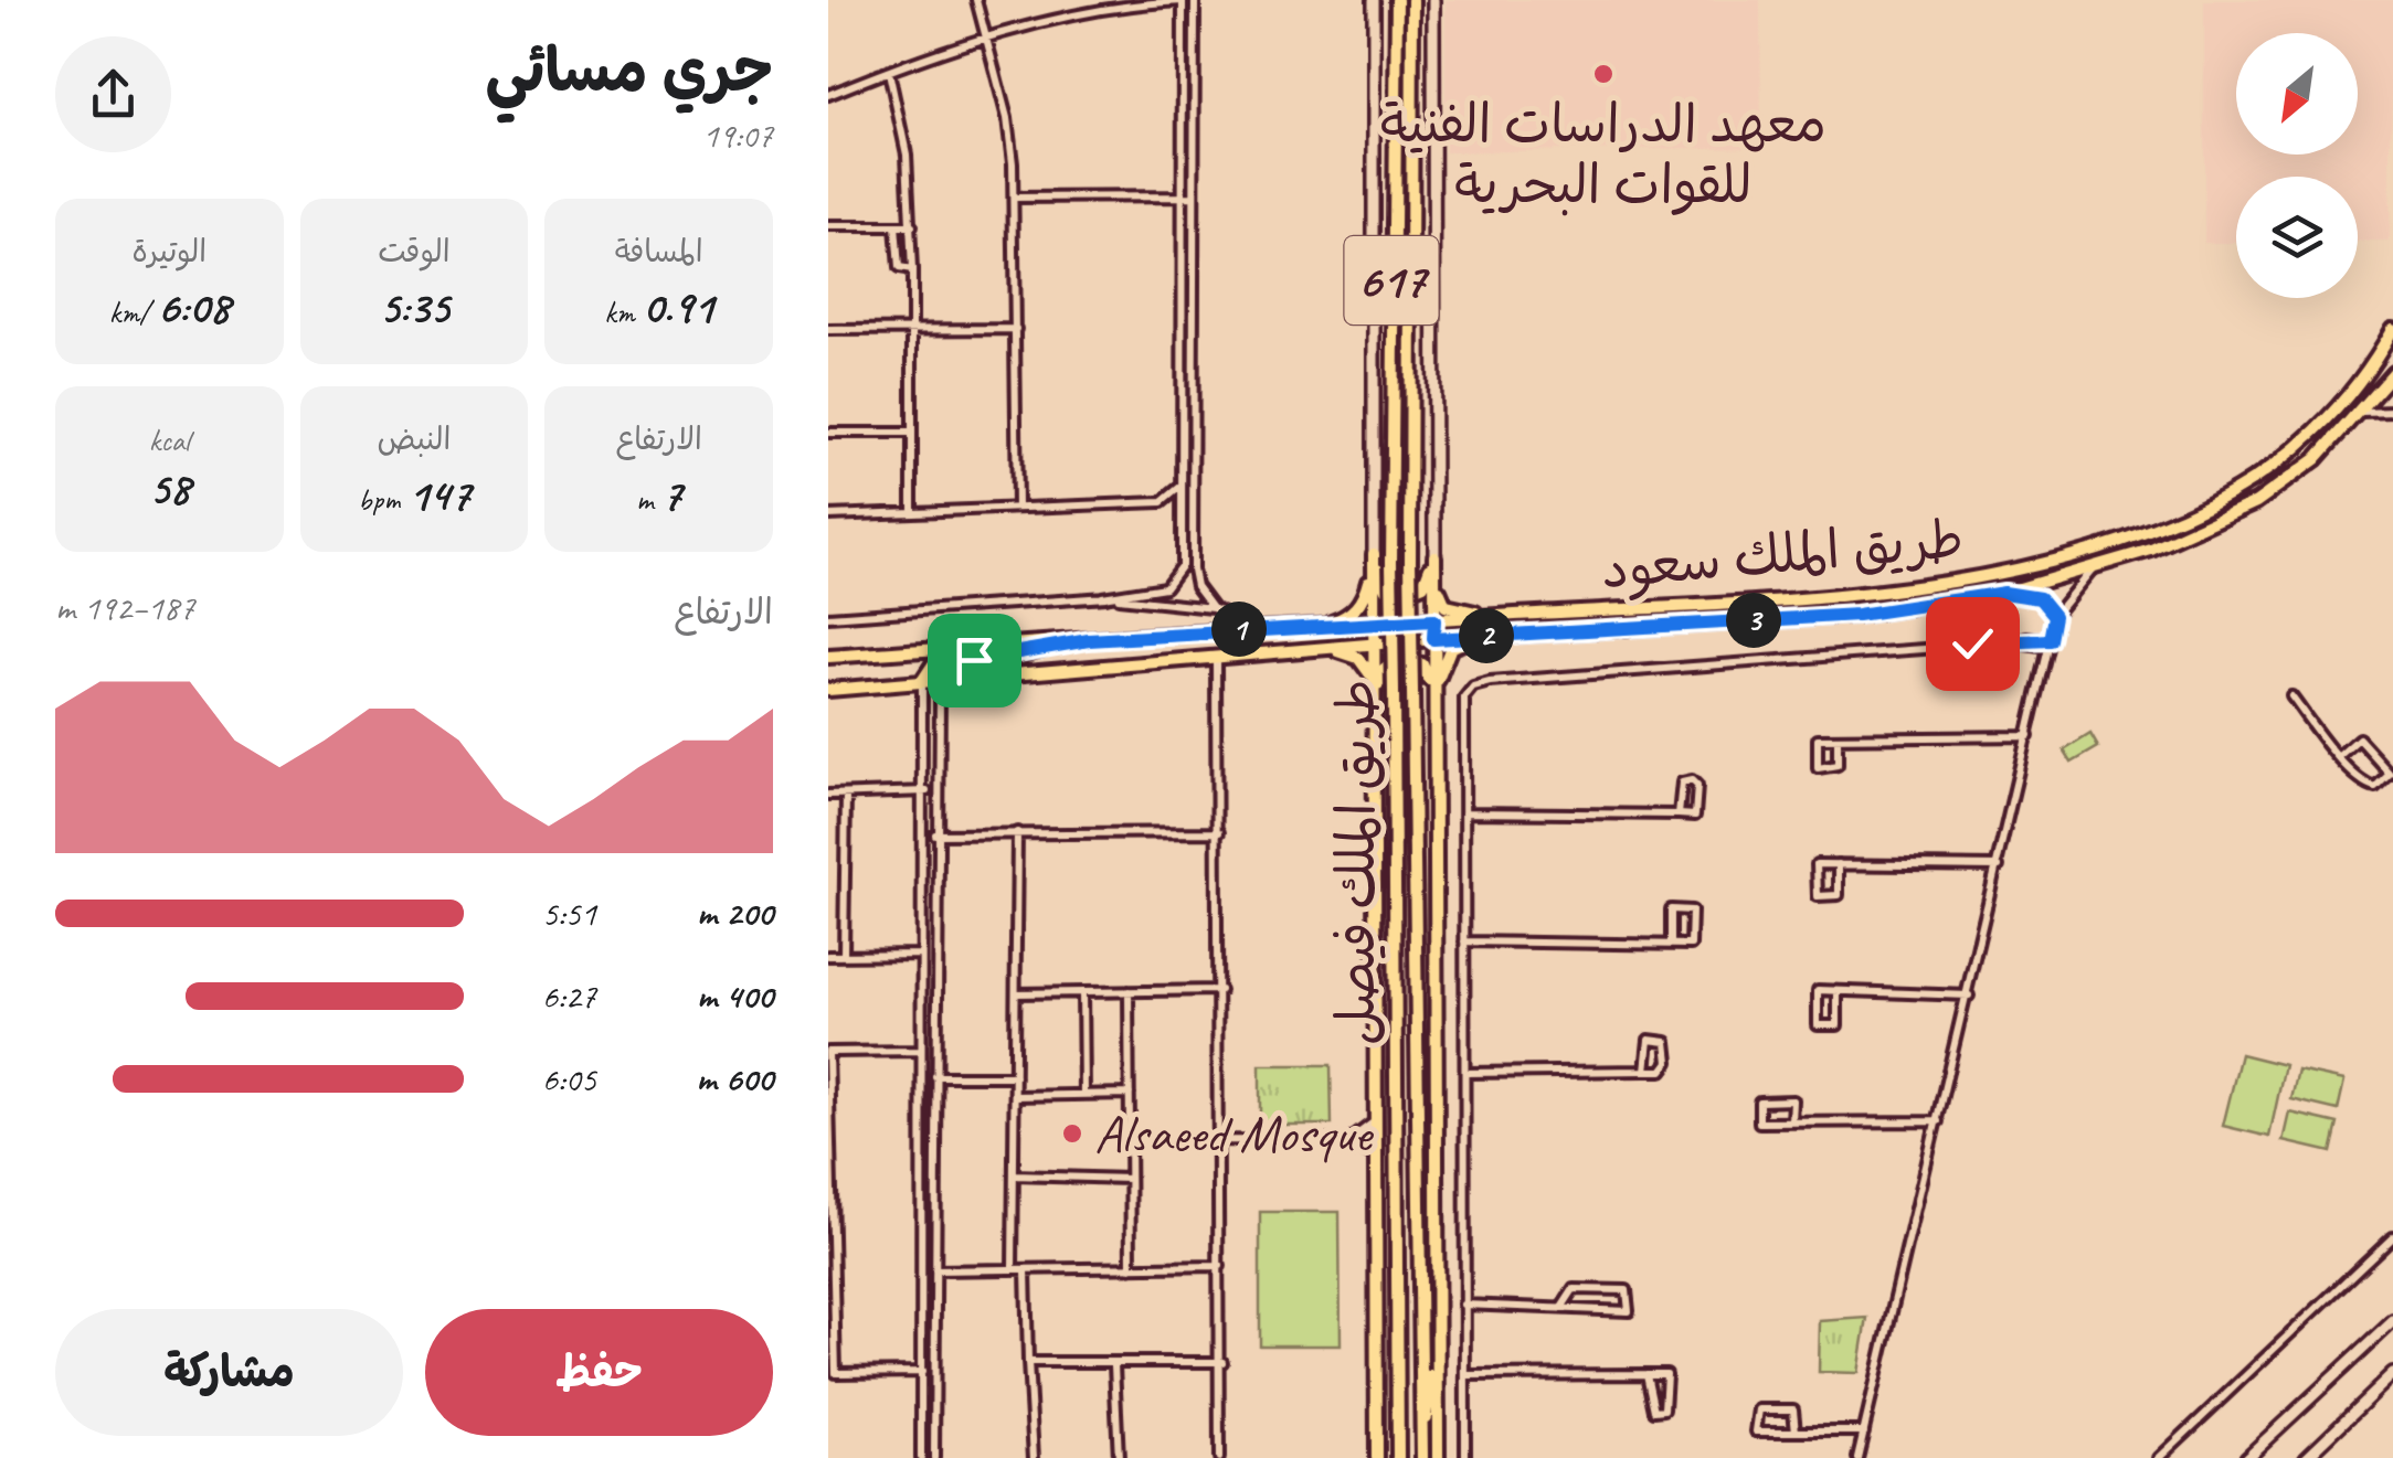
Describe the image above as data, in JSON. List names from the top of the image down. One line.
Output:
{"streets":{"main road":["617","طريق الملك سعود","طريق الملك فيصل"]},"places":["معهد الدراسات الفنية للقوات البحرية","Alsaeed Mosque"],"north":"bottom left","page":{"heading":["جري مسائي","19:07"],"stats":[["المسافة","0.91 km"],["الوقت","5:35"],["الوتيرة","6:08 /km"],["الارتفاع","7 m"],["النبض","147 bpm"],["kcal","58"]],"chart":["الارتفاع","187–192 m"],"pins":["3","1","2"],"list":[{"name":"200 m","note":"5:51"},{"name":"400 m","note":"6:27"},{"name":"600 m","note":"6:05"}],"buttons":["حفظ","مشاركة"]}}
